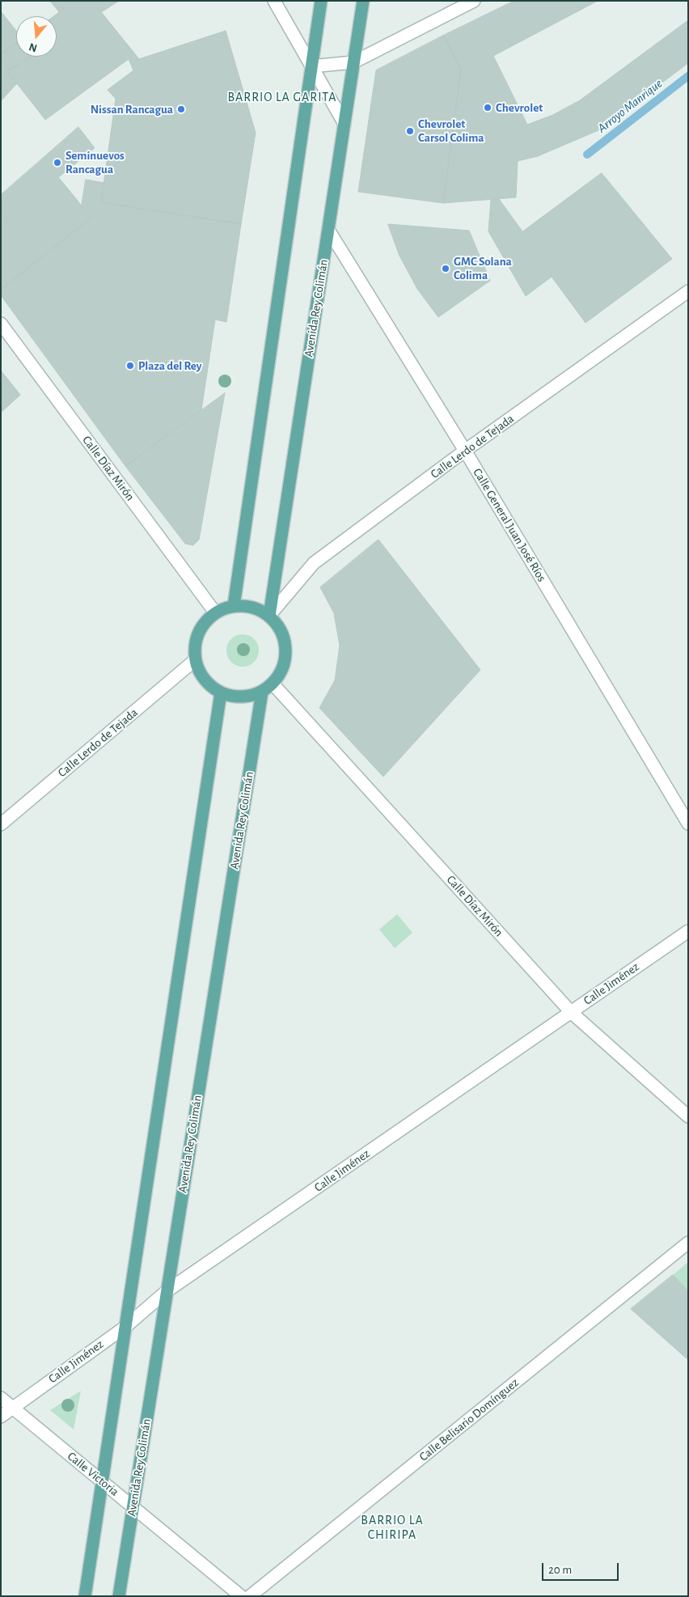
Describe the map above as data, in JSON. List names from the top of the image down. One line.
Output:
{"streets":{"main road":["Avenida Rey Colimán"],"street":["Calle Lerdo de Tejada","Calle Díaz Mirón","Calle General Juan José Ríos","Calle Jiménez","Calle Belisario Domínguez","Calle Victoria"]},"crossings":[["Avenida Rey Colimán","Calle Lerdo de Tejada"],["Avenida Rey Colimán","Calle Díaz Mirón"],["Avenida Rey Colimán","Calle General Juan José Ríos"],["Avenida Rey Colimán","Calle Jiménez"],["Avenida Rey Colimán","Calle Victoria"],["Calle Lerdo de Tejada","Calle Díaz Mirón"],["Calle Lerdo de Tejada","Calle General Juan José Ríos"],["Calle Díaz Mirón","Calle Jiménez"],["Calle Jiménez","Calle Victoria"]],"districts":["BARRIO LA GARITA","BARRIO LA CHIRIPA"],"water":["Arroyo Manrique"],"places":["Chevrolet","Nissan Rancagua","Chevrolet Carsol Colima","Seminuevos Rancagua","GMC Solana Colima","Plaza del Rey"],"scale_bar":"20 m","north":"bottom"}
